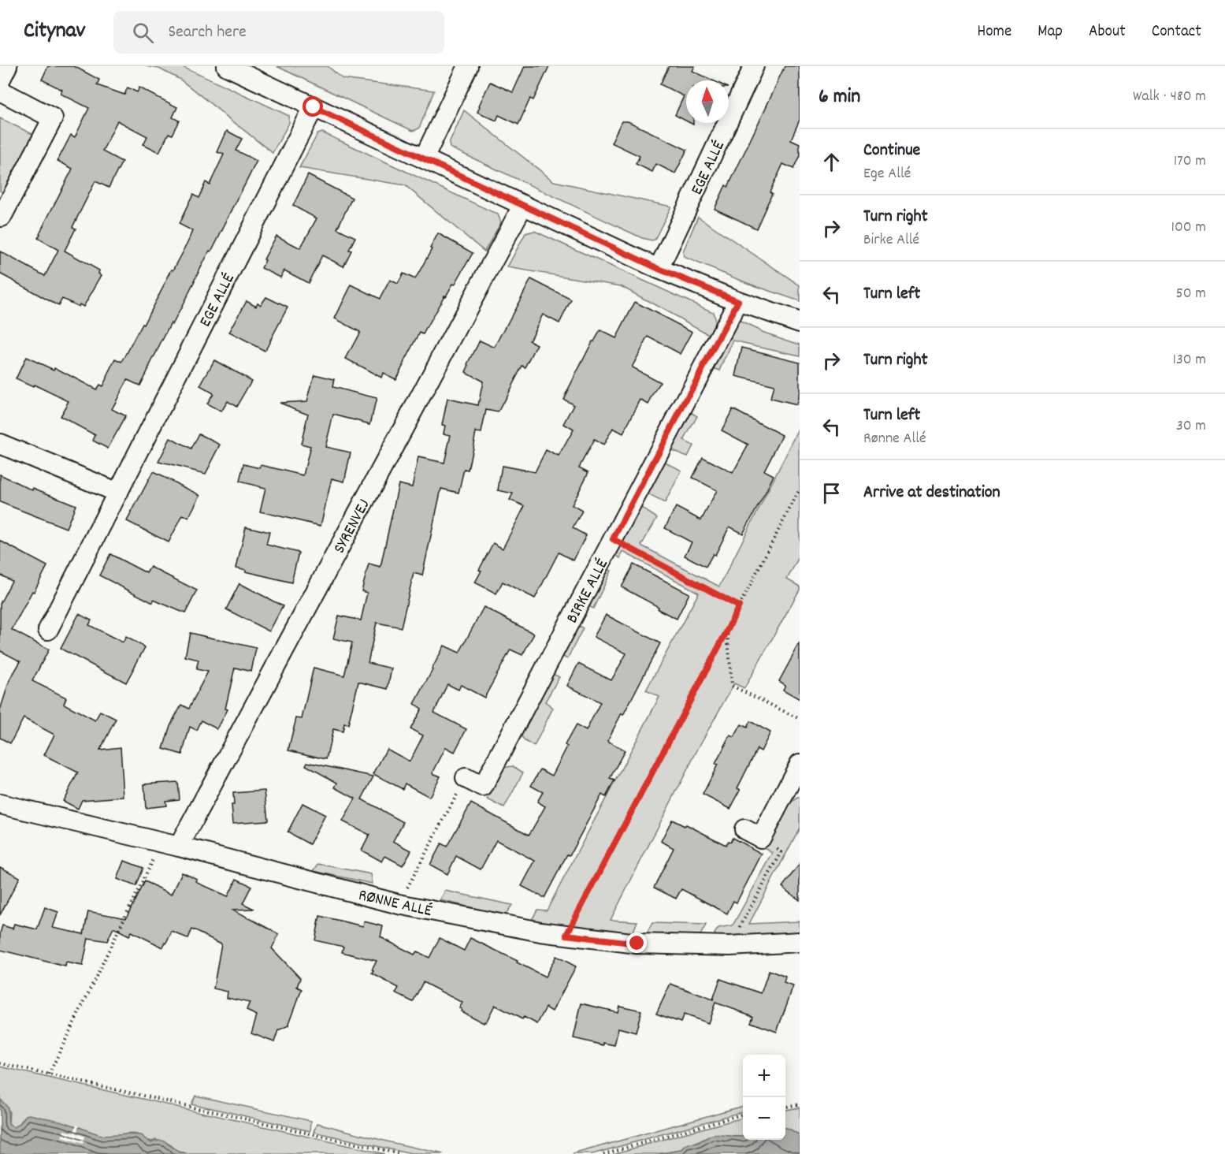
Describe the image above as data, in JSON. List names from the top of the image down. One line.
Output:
{"streets":{"street":["EGE ALLÉ","SYRENVEJ","BIRKE ALLÉ","RØNNE ALLÉ"]},"crossings":[["SYRENVEJ","RØNNE ALLÉ"]],"north":"top","page":{"header":"Citynav","search":"Search here","nav":["Home","Map","About","Contact"],"heading":["6 min","Walk · 480 m"],"list":[["Continue","Ege Allé","170 m"],["Turn right","Birke Allé","100 m"],["Turn left","50 m"],["Turn right","130 m"],["Turn left","Rønne Allé","30 m"],"Arrive at destination"],"map_buttons":["+","−"]}}
